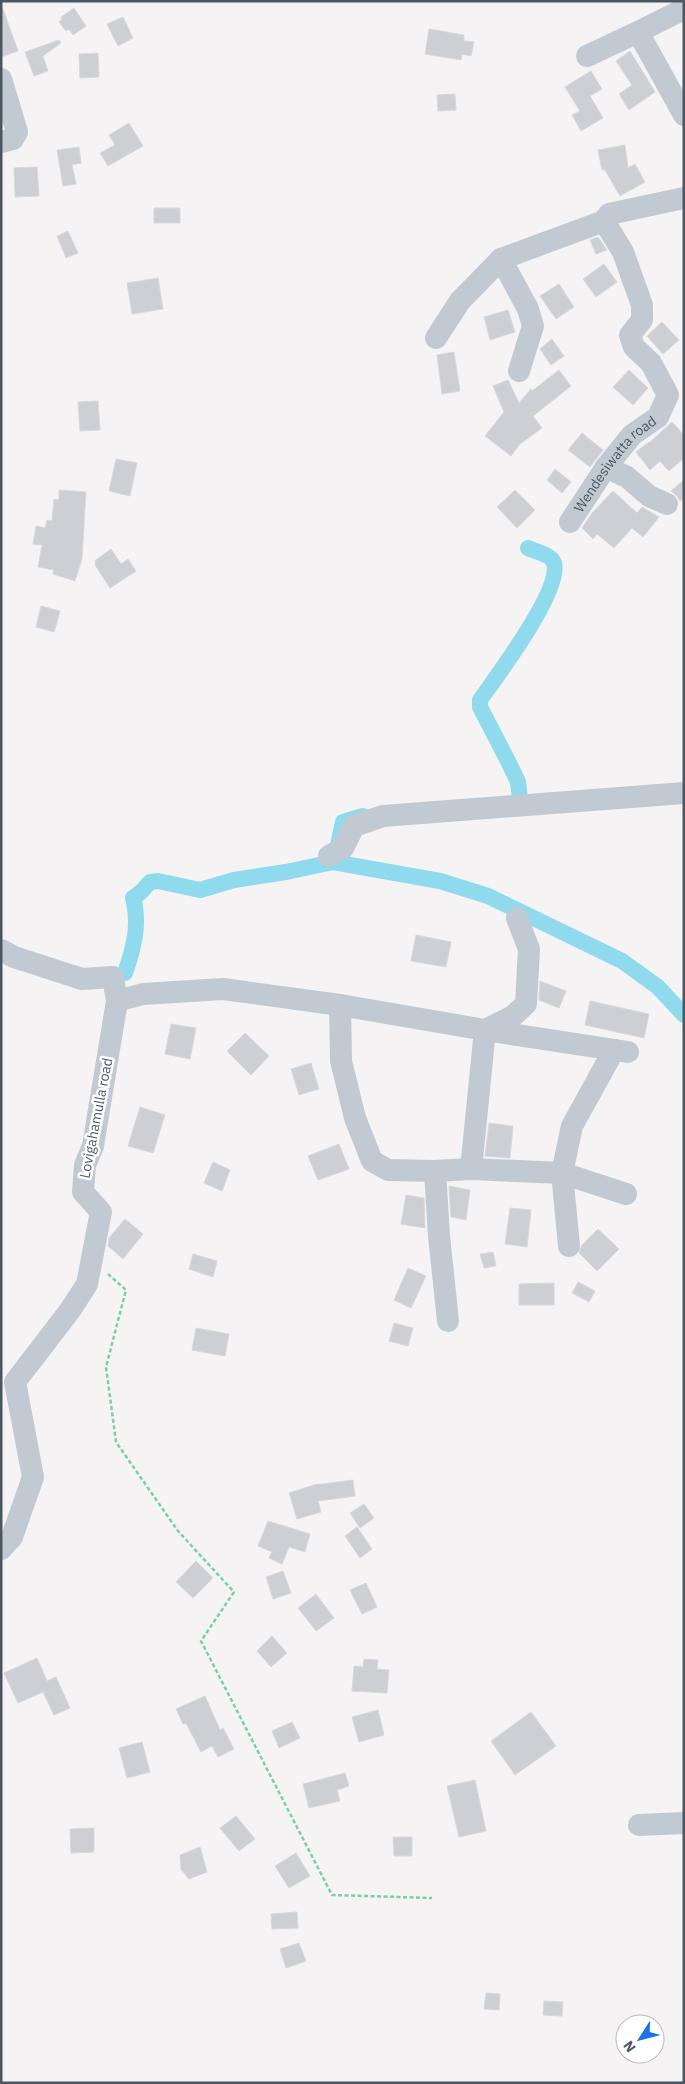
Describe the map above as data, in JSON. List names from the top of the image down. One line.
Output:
{"streets":{"street":["Wendesiwatta road","Lovigahamulla road"]},"north":"bottom left"}
